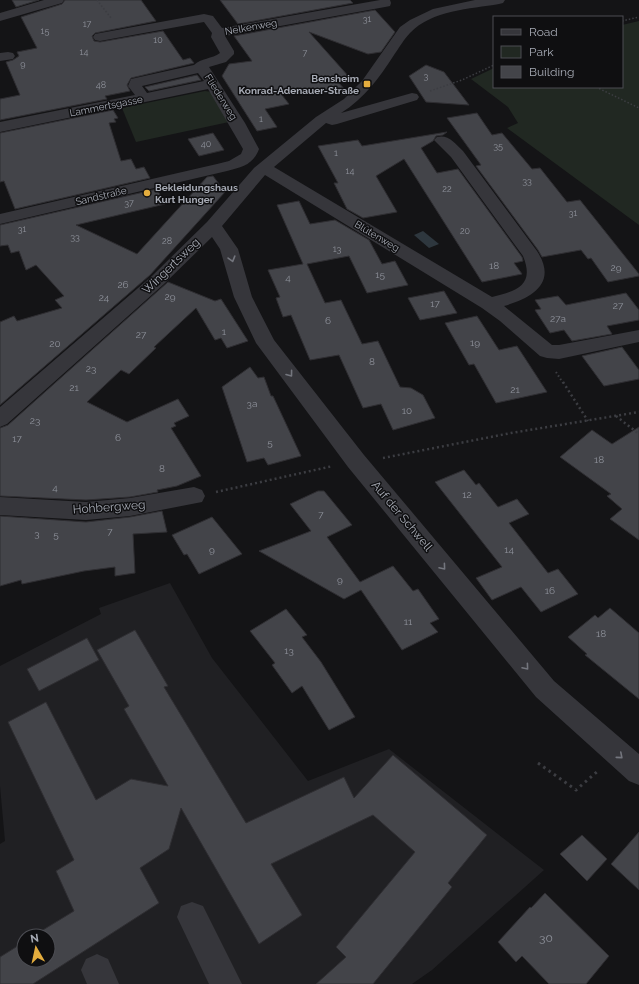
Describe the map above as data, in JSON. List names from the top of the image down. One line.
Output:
{"streets":{"street":["Nelkenweg","Fliederweg","Lammertsgasse","Sandstraße","Blütenweg","Wingertsweg","Hohbergweg","Auf der Schwell"]},"crossings":[["Nelkenweg","Fliederweg"],["Fliederweg","Lammertsgasse"],["Fliederweg","Sandstraße"],["Blütenweg","Wingertsweg"],["Wingertsweg","Auf der Schwell"]],"one_way":["Auf der Schwell"],"places":{"transit":["Bensheim Konrad-Adenauer-Straße"],"other":["Bekleidungshaus Kurt Hunger"]},"house_numbers":["31","17","15","10","14","7","9","3","48","1","40","35","1","14","33","22","37","31","31","20","33","28","13","18","29","15","4","26","29","24","17","27","27a","6","1","27","19","20","8","23","21","21","3a","10","23","6","17","5","18","8","4","12","7","7","3","5","9","14","9","16","11","18","13","30"],"legend":["Road","Park","Building"],"north":"top"}
